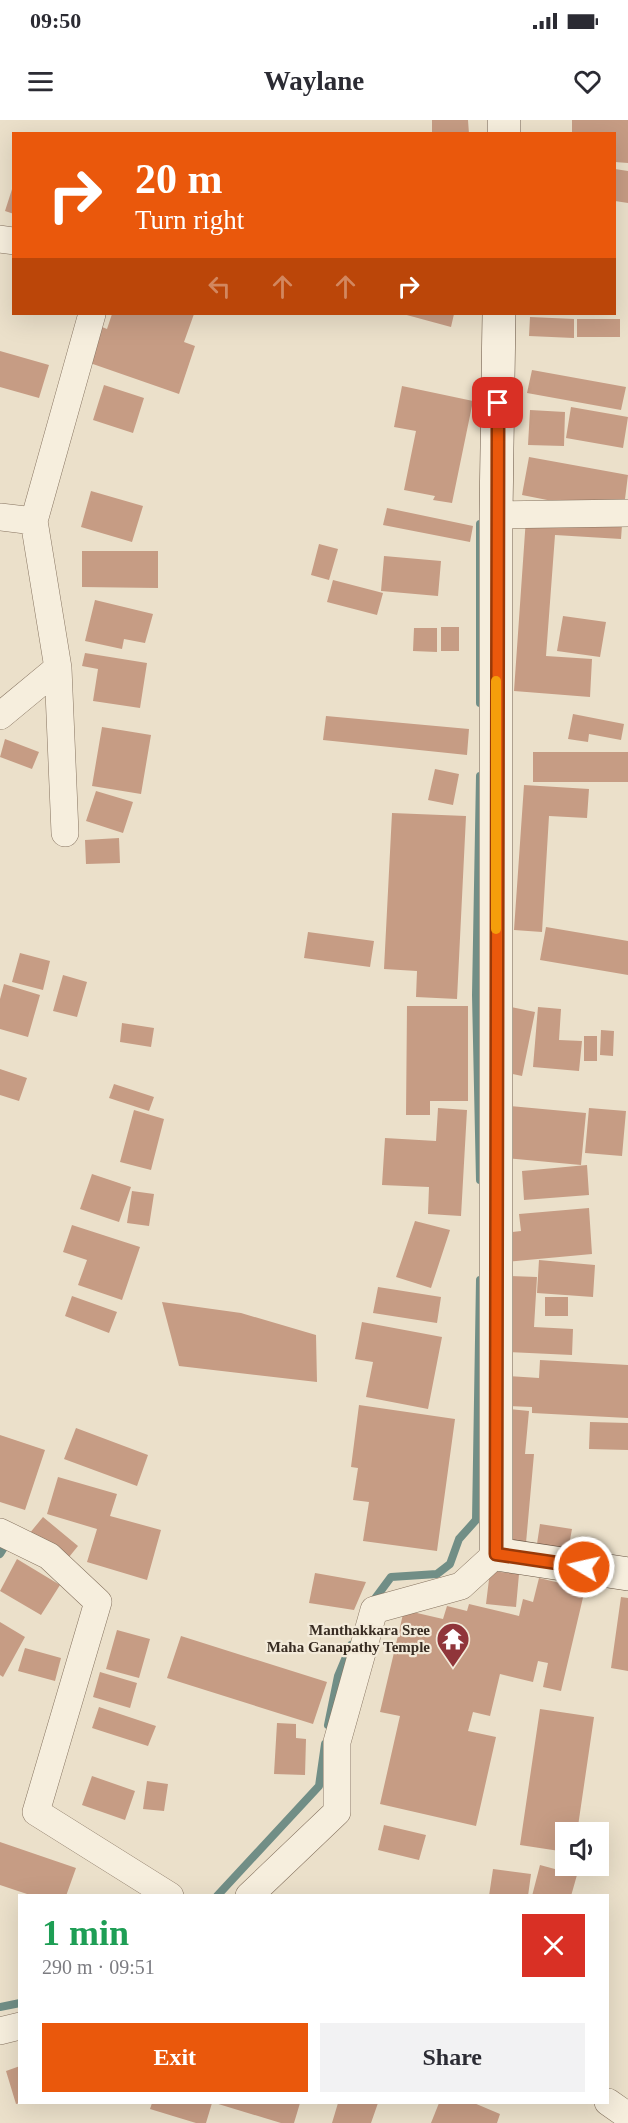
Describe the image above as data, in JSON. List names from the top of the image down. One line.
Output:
{"places":{"temple":["Manthakkara Sree Maha Ganapathy Temple"]},"page":{"status":"09:50","header":"Waylane","turn":["20 m","Turn right"],"heading":["1 min","290 m · 09:51"],"buttons":["Exit","Share"]}}
